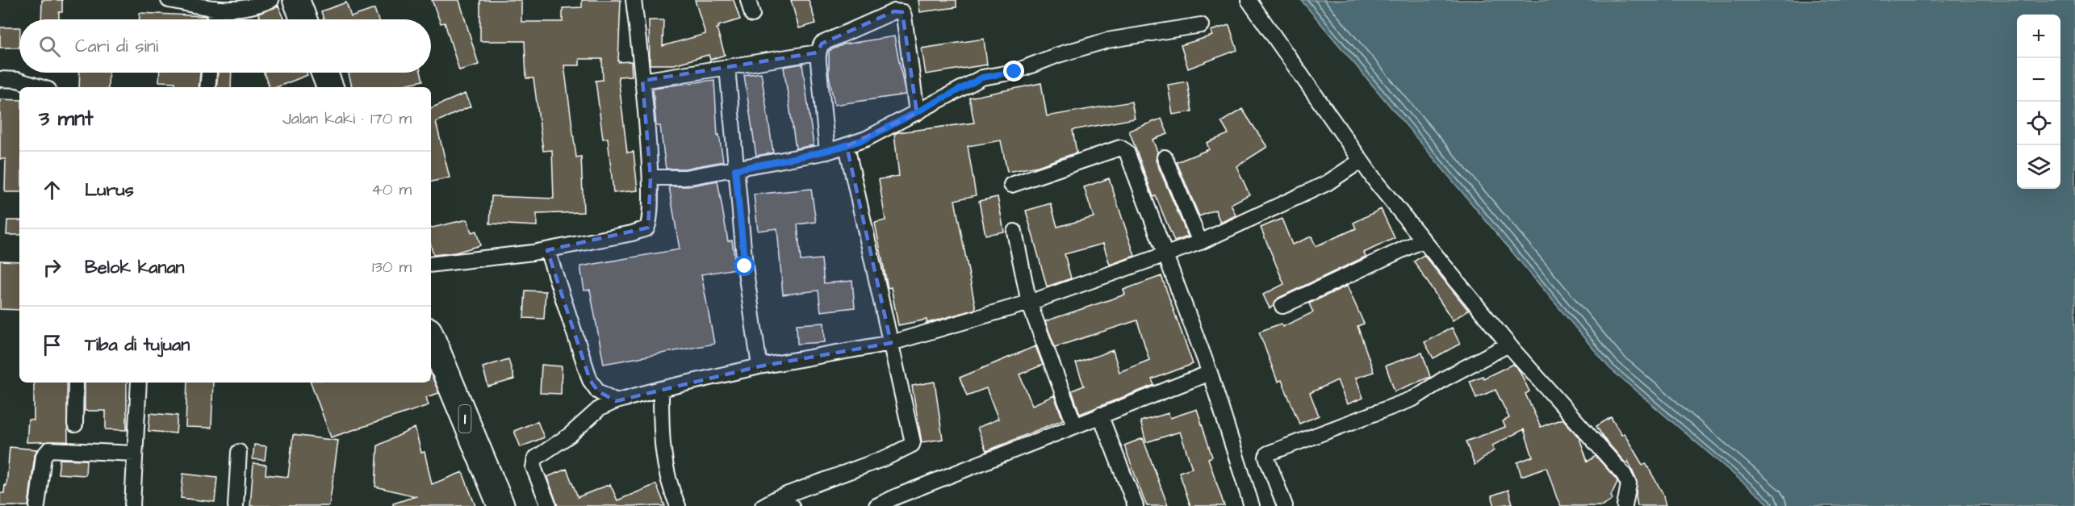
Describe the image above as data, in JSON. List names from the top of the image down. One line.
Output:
{"streets":{"highway":["1"]},"page":{"map_buttons":["+","−"],"search":"Cari di sini","heading":["3 mnt","Jalan kaki · 170 m"],"list":[["Lurus","40 m"],["Belok kanan","130 m"],"Tiba di tujuan"]}}
